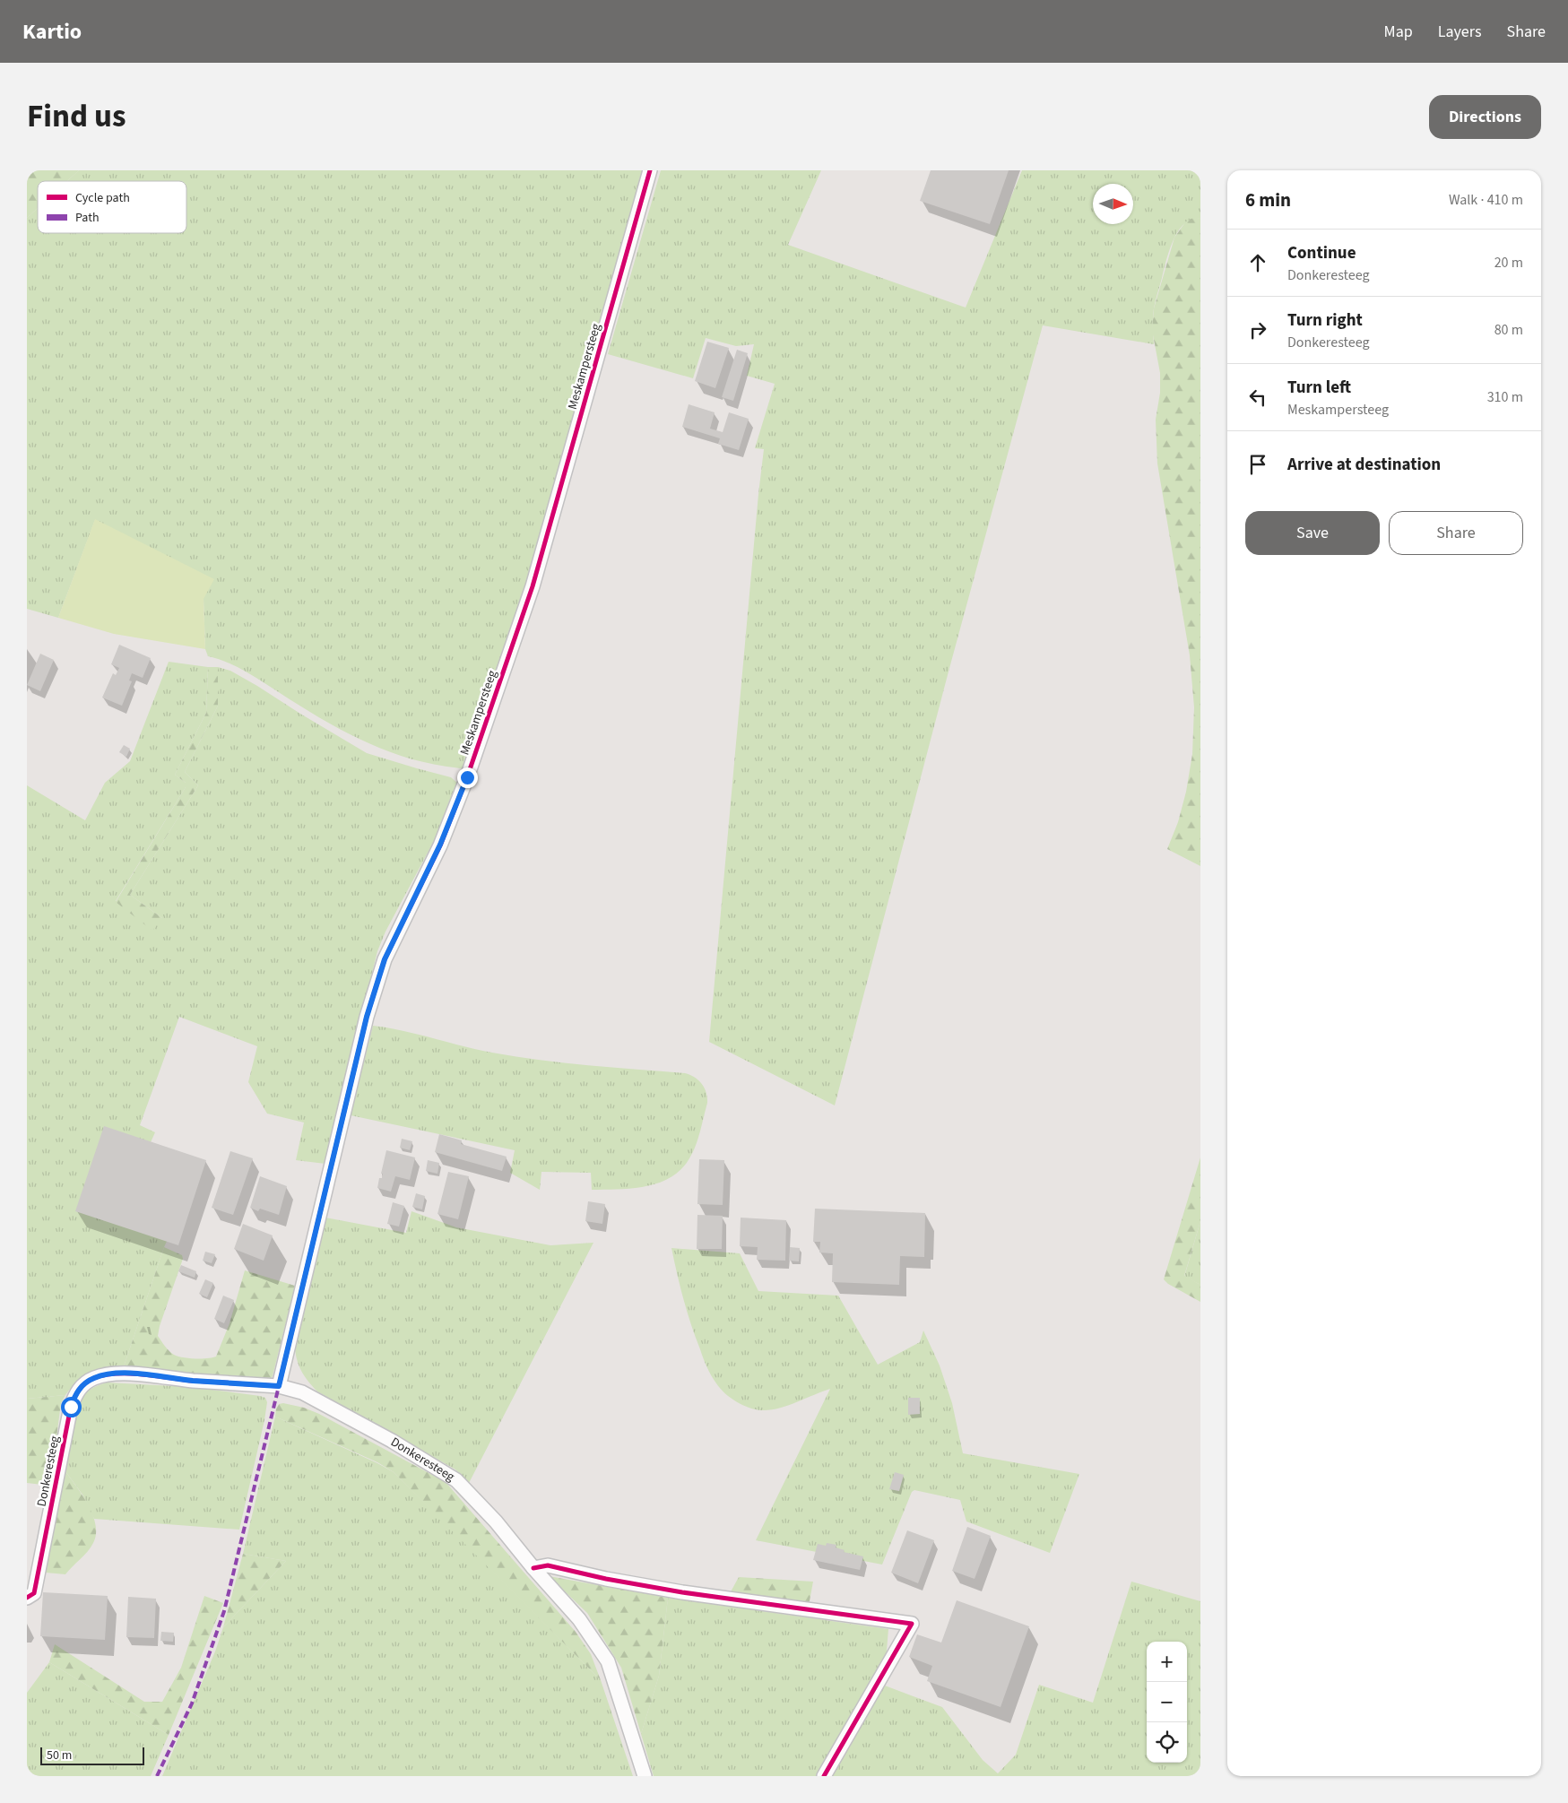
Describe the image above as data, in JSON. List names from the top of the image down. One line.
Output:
{"streets":{"street":["Meskampersteeg","Donkeresteeg"]},"crossings":[["Meskampersteeg","Donkeresteeg"]],"legend":["Cycle path","Path"],"scale_bar":"50 m","north":"right","page":{"header":"Kartio","nav":["Map","Layers","Share"],"title":"Find us","buttons":["Directions",["Save","Share"]],"heading":["6 min","Walk · 410 m"],"list":[["Continue","Donkeresteeg","20 m"],["Turn right","Donkeresteeg","80 m"],["Turn left","Meskampersteeg","310 m"],"Arrive at destination"],"map_buttons":["+","−"],"scale":"50 m"}}
